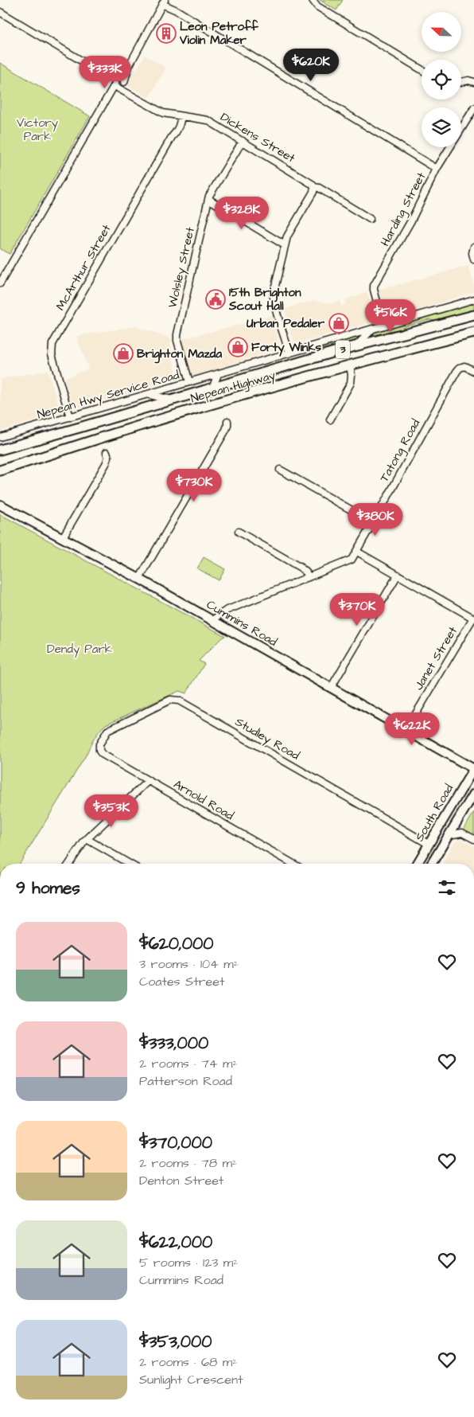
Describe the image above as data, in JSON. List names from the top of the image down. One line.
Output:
{"streets":{"highway":["3","Nepean Highway"],"main road":["Cummins Road","South Road"],"street":["Dickens Street","Harding Street","McArthur Street","Wolsley Street","Nepean Hwy Service Road","Tatong Road","Janet Street","Studley Road","Arnold Road"]},"crossings":[["Dickens Street","McArthur Street"],["Dickens Street","Wolsley Street"],["Harding Street","Nepean Hwy Service Road"],["McArthur Street","Nepean Hwy Service Road"],["Wolsley Street","Nepean Hwy Service Road"],["Nepean Highway","Nepean Hwy Service Road"],["Tatong Road","Cummins Road"],["Cummins Road","Janet Street"],["Cummins Road","South Road"],["Studley Road","Arnold Road"],["Studley Road","South Road"]],"parks":["Victory Park","Dendy Park"],"places":{"building":["Leon Petroff Violin Maker"],"public building":["15th Brighton Scout Hall"],"shop":["Urban Pedaler","Forty Winks","Brighton Mazda"]},"north":"left","page":{"price":["$620K","$333K","$328K","$516K","$730K","$380K","$370K","$622K","$353K"],"heading":"9 homes","list":[{"name":"$620,000","note":"3 rooms · 104 m² · Coates Street"},{"name":"$333,000","note":"2 rooms · 74 m² · Patterson Road"},{"name":"$370,000","note":"2 rooms · 78 m² · Denton Street"},{"name":"$622,000","note":"5 rooms · 123 m² · Cummins Road"},{"name":"$353,000","note":"2 rooms · 68 m² · Sunlight Crescent"}]}}
